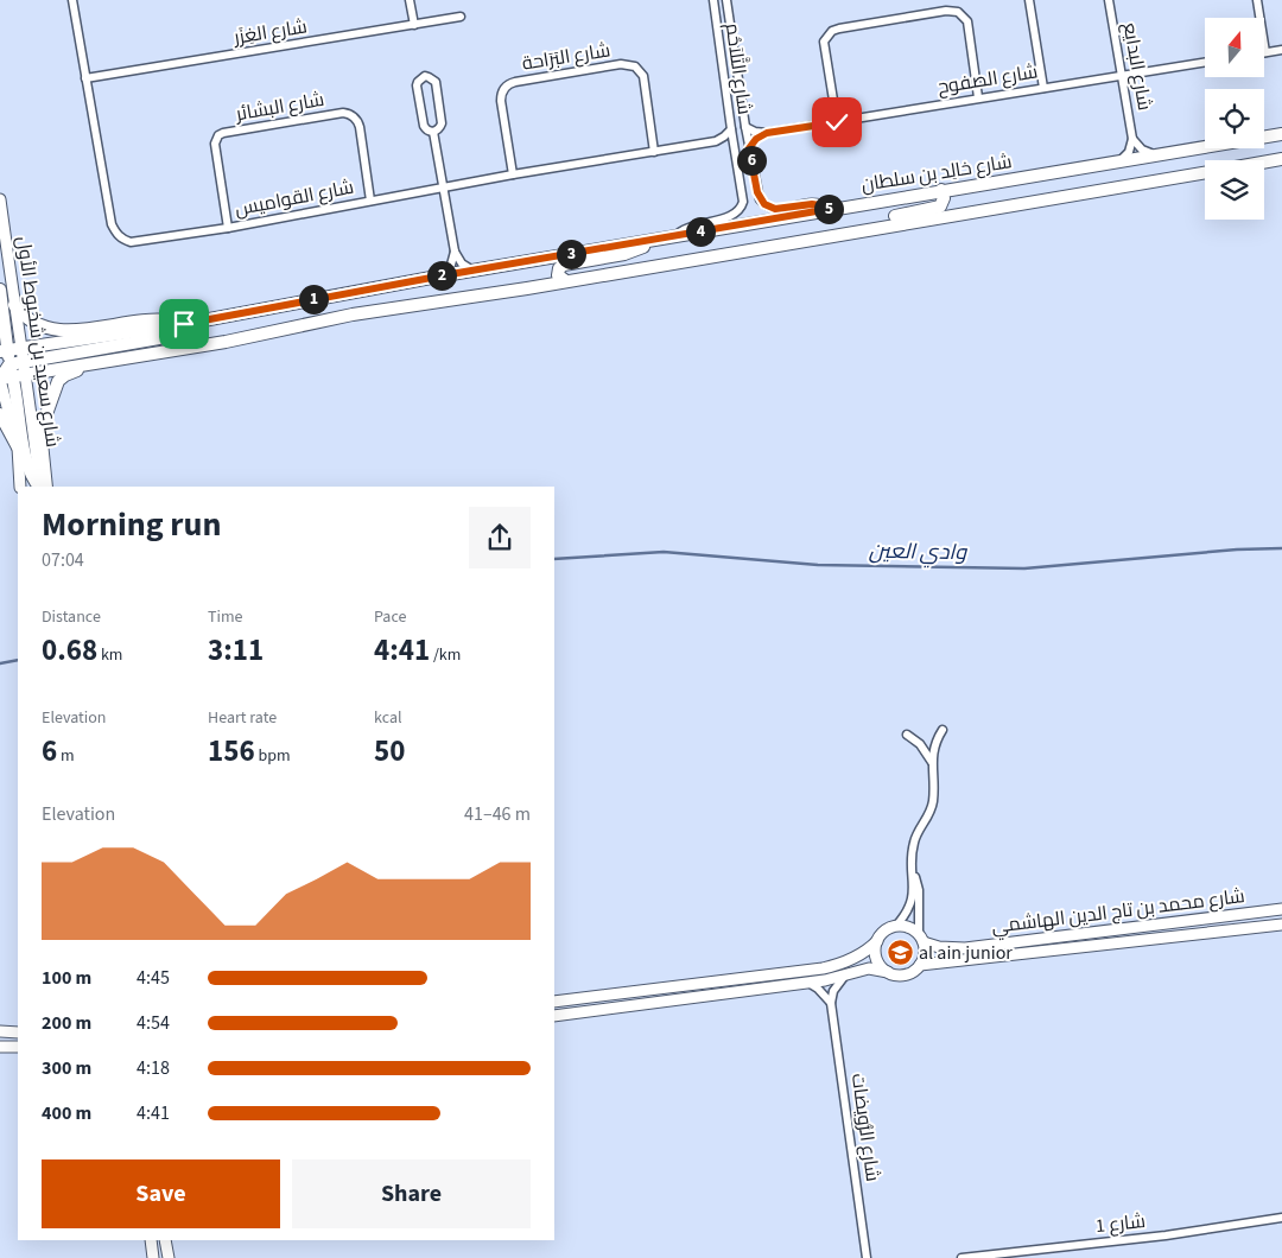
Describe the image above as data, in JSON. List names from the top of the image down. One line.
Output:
{"streets":{"main road":["شارع خالِد بن سلطان"],"street":["شارع الغِزَر","شارع البَرَاحة","شارع البدايع","شارع التَّلاَحُم","شارع الصفوح","شارع البشائر","شارع القواميس","شارع سعيد بن شخبوط الأول","شارع محمد بن تاج الدين الهاشمي","شارع الرُّويضات","شارع 1"]},"crossings":[["شارع الغِزَر","شارع القواميس"],["شارع البَرَاحة","شارع القواميس"],["شارع البدايع","شارع الصفوح"],["شارع البدايع","شارع خالِد بن سلطان"],["شارع التَّلاَحُم","شارع الصفوح"],["شارع التَّلاَحُم","شارع خالِد بن سلطان"],["شارع التَّلاَحُم","شارع القواميس"],["شارع البشائر","شارع القواميس"],["شارع خالِد بن سلطان","شارع سعيد بن شخبوط الأول"]],"water":["وادي العين"],"places":{"school or university":["al ain junior"]},"north":"top","page":{"pins":["6","5","4","3","2","1"],"heading":["Morning run","07:04"],"stats":[["Distance","0.68 km"],["Time","3:11"],["Pace","4:41 /km"],["Elevation","6 m"],["Heart rate","156 bpm"],["kcal","50"]],"chart":["Elevation","41–46 m"],"list":[{"name":"100 m","note":"4:45"},{"name":"200 m","note":"4:54"},{"name":"300 m","note":"4:18"},{"name":"400 m","note":"4:41"}],"buttons":["Save","Share"]}}
